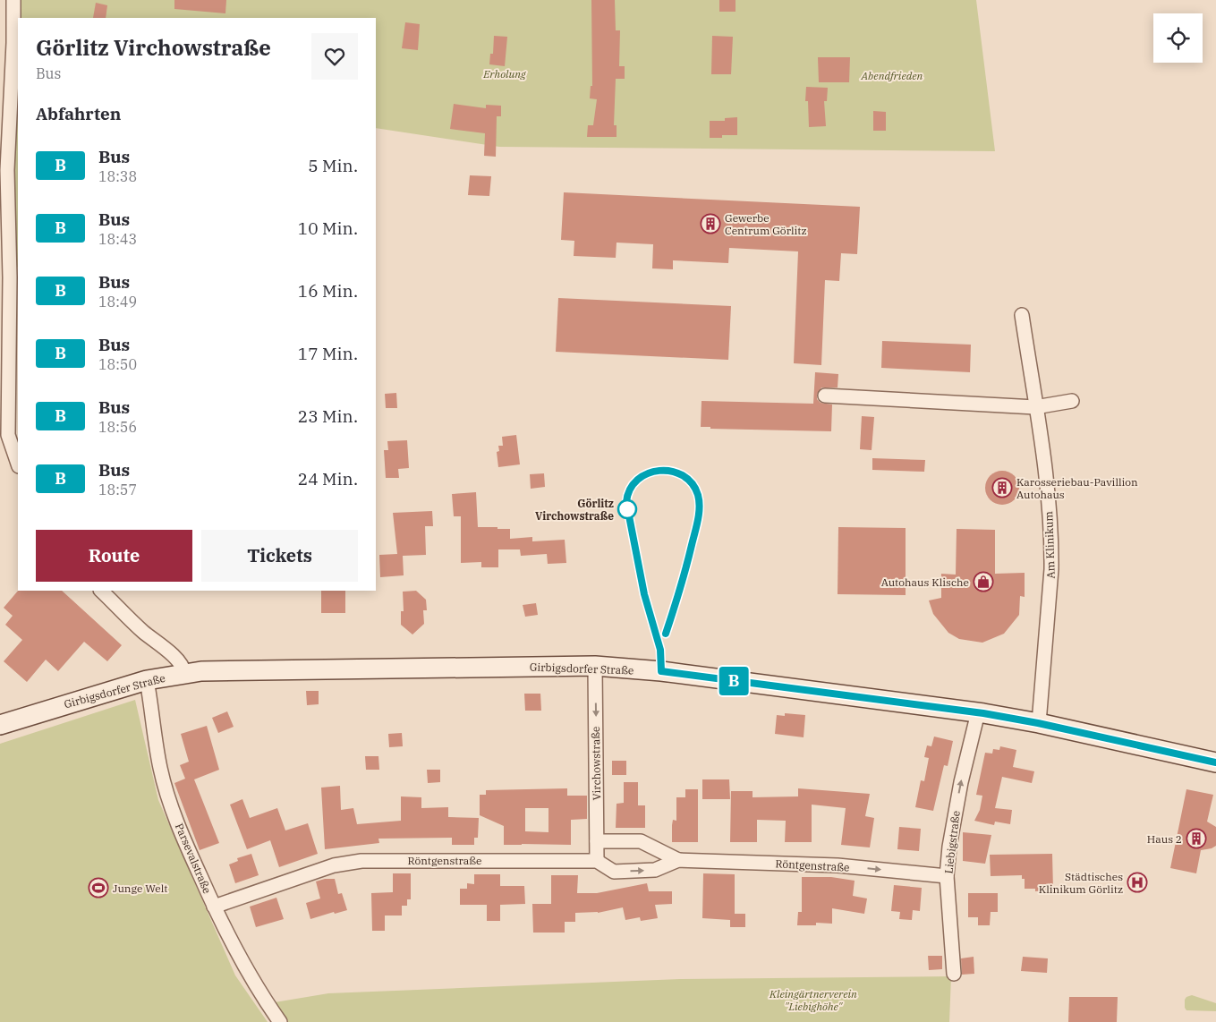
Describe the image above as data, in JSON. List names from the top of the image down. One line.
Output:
{"streets":{"street":["Am Klinikum","Girbigsdorfer Straße","Virchowstraße","Liebigstraße","Parsevalstraße","Röntgenstraße"]},"crossings":[["Am Klinikum","Girbigsdorfer Straße"],["Girbigsdorfer Straße","Virchowstraße"],["Girbigsdorfer Straße","Liebigstraße"],["Girbigsdorfer Straße","Parsevalstraße"],["Virchowstraße","Röntgenstraße"],["Liebigstraße","Röntgenstraße"],["Parsevalstraße","Röntgenstraße"]],"one_way":["Virchowstraße","Liebigstraße","Röntgenstraße"],"parks":["Erholung","Abendfrieden","Kleingärtnerverein \"Liebighöhe\""],"places":{"building":["Gewerbe Centrum Görlitz","Karosseriebau-Pavillion Autohaus","Haus 2"],"other":["Görlitz Virchowstraße"],"shop":["Autohaus Klische"],"hospital":["Städtisches Klinikum Görlitz"],"sports":["Junge Welt"]},"lines":["bus line B"],"page":{"on_map":"B","heading":[["Görlitz Virchowstraße","Bus"],"Abfahrten"],"list":[{"mark":"B","name":"Bus","note":"18:38","value":"5 Min."},{"mark":"B","name":"Bus","note":"18:43","value":"10 Min."},{"mark":"B","name":"Bus","note":"18:49","value":"16 Min."},{"mark":"B","name":"Bus","note":"18:50","value":"17 Min."},{"mark":"B","name":"Bus","note":"18:56","value":"23 Min."},{"mark":"B","name":"Bus","note":"18:57","value":"24 Min."}],"buttons":["Route","Tickets"]}}
